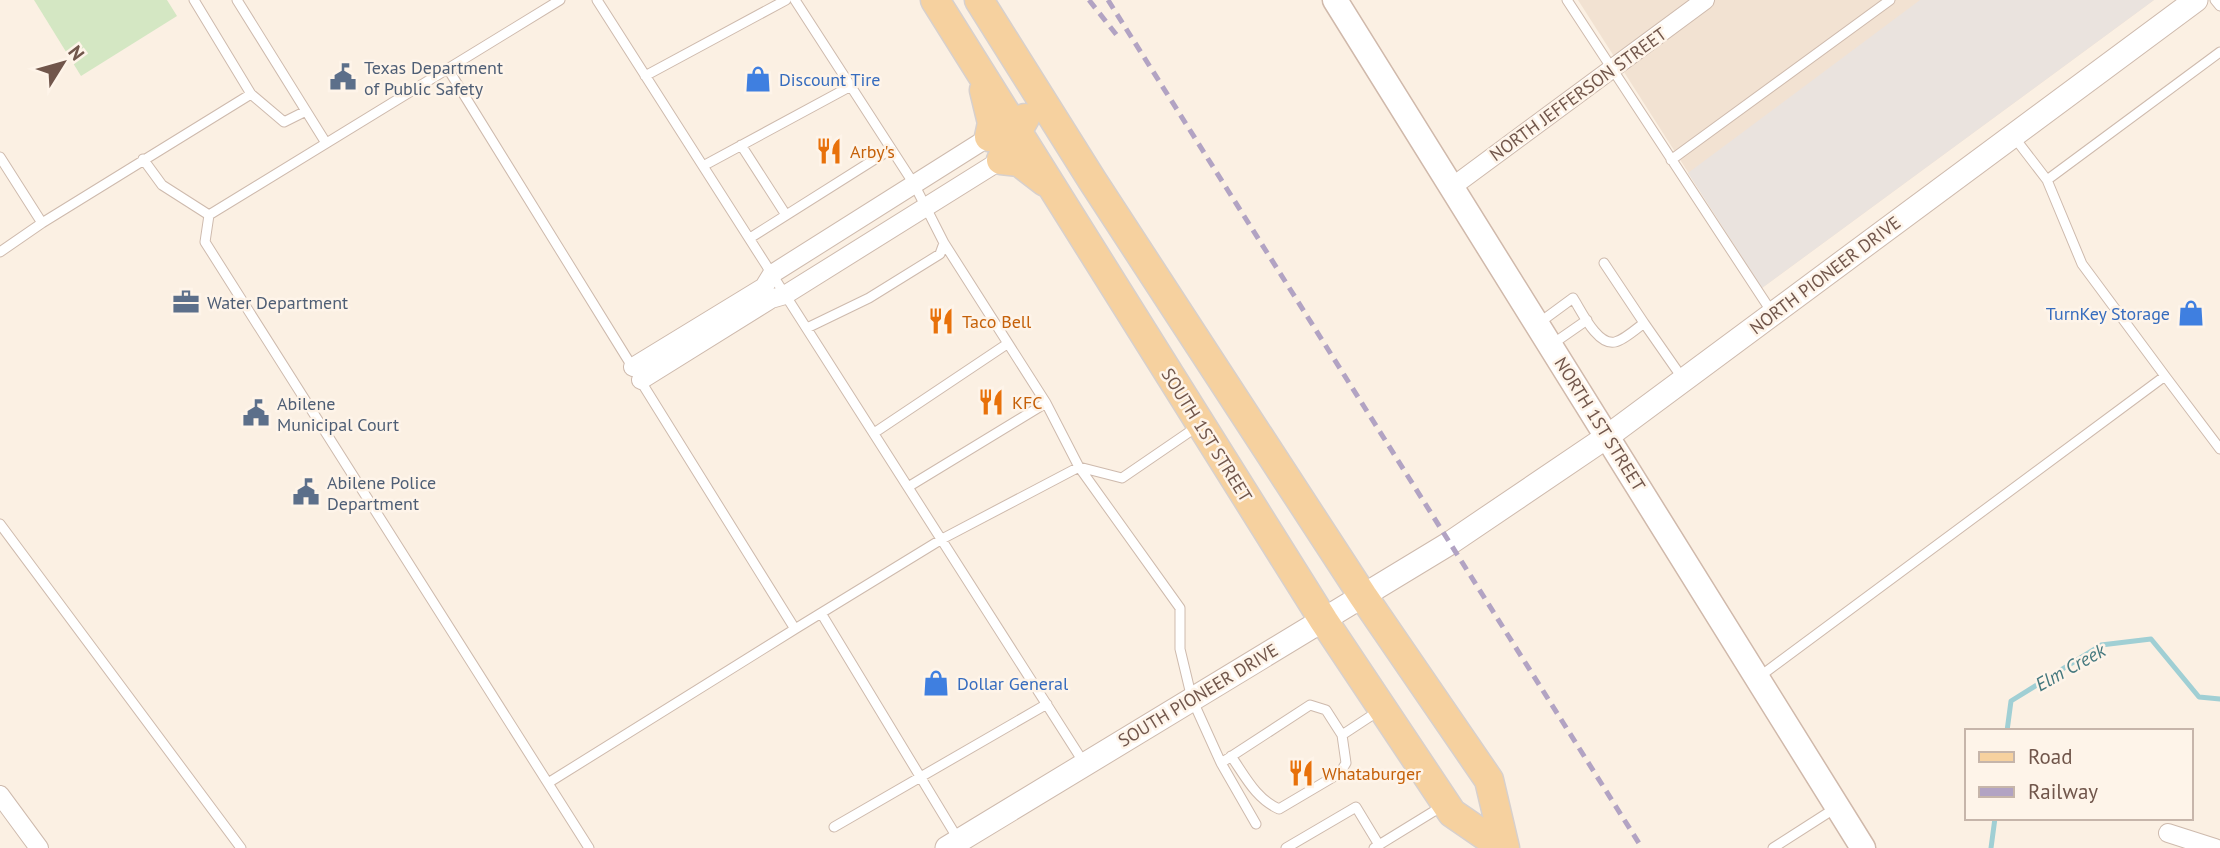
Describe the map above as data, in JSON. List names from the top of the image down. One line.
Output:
{"streets":{"main road":["NORTH 1ST STREET","SOUTH 1ST STREET"],"street":["NORTH JEFFERSON STREET","NORTH PIONEER DRIVE","SOUTH PIONEER DRIVE"]},"crossings":[["NORTH JEFFERSON STREET","NORTH 1ST STREET"],["NORTH PIONEER DRIVE","NORTH 1ST STREET"],["NORTH PIONEER DRIVE","SOUTH PIONEER DRIVE"],["SOUTH 1ST STREET","SOUTH PIONEER DRIVE"]],"water":["Elm Creek"],"places":{"public building":["Texas Department of Public Safety","Abilene Municipal Court","Abilene Police Department"],"shop":["Discount Tire","TurnKey Storage","Dollar General"],"restaurant":["Arby's","Taco Bell","KFC","Whataburger"],"office":["Water Department"]},"legend":["Road","Railway"],"north":"top right"}
